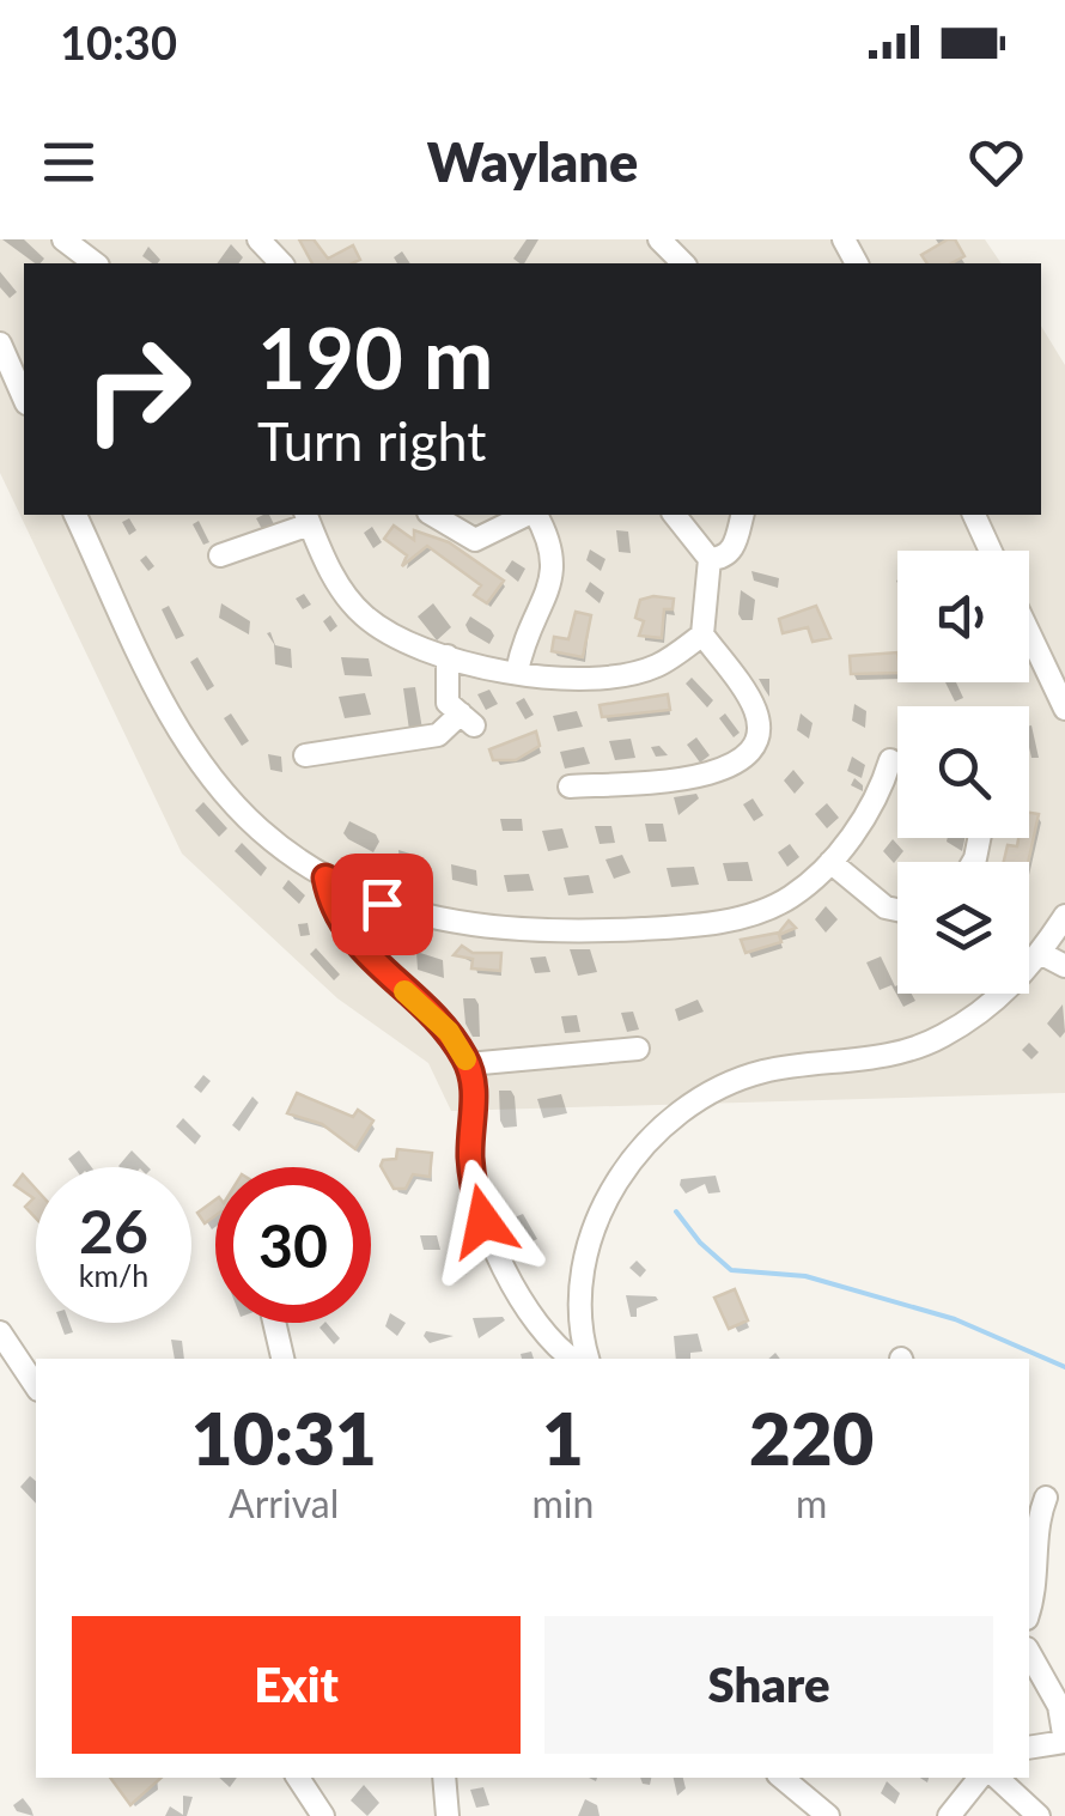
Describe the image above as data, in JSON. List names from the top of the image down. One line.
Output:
{"page":{"status":"10:30","header":"Waylane","turn":["190 m","Turn right"],"speed":"26 km/h","limit":"30","eta":["10:31","Arrival","1","min","220","m"],"buttons":["Exit","Share"]}}
